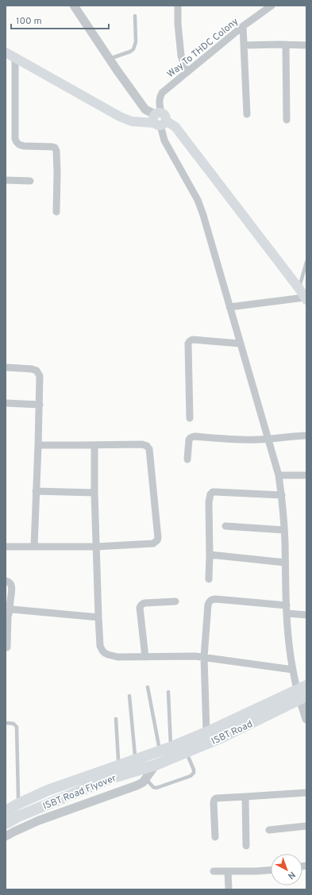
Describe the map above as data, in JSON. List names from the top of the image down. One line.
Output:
{"streets":{"highway":["ISBT Road","ISBT Road Flyover"],"street":["Way To THDC Colony"]},"crossings":[["Way To THDC Colony","ISBT Road"],["Way To THDC Colony","ISBT Road Flyover"],["ISBT Road","ISBT Road Flyover"]],"scale_bar":"100 m","north":"bottom right"}
